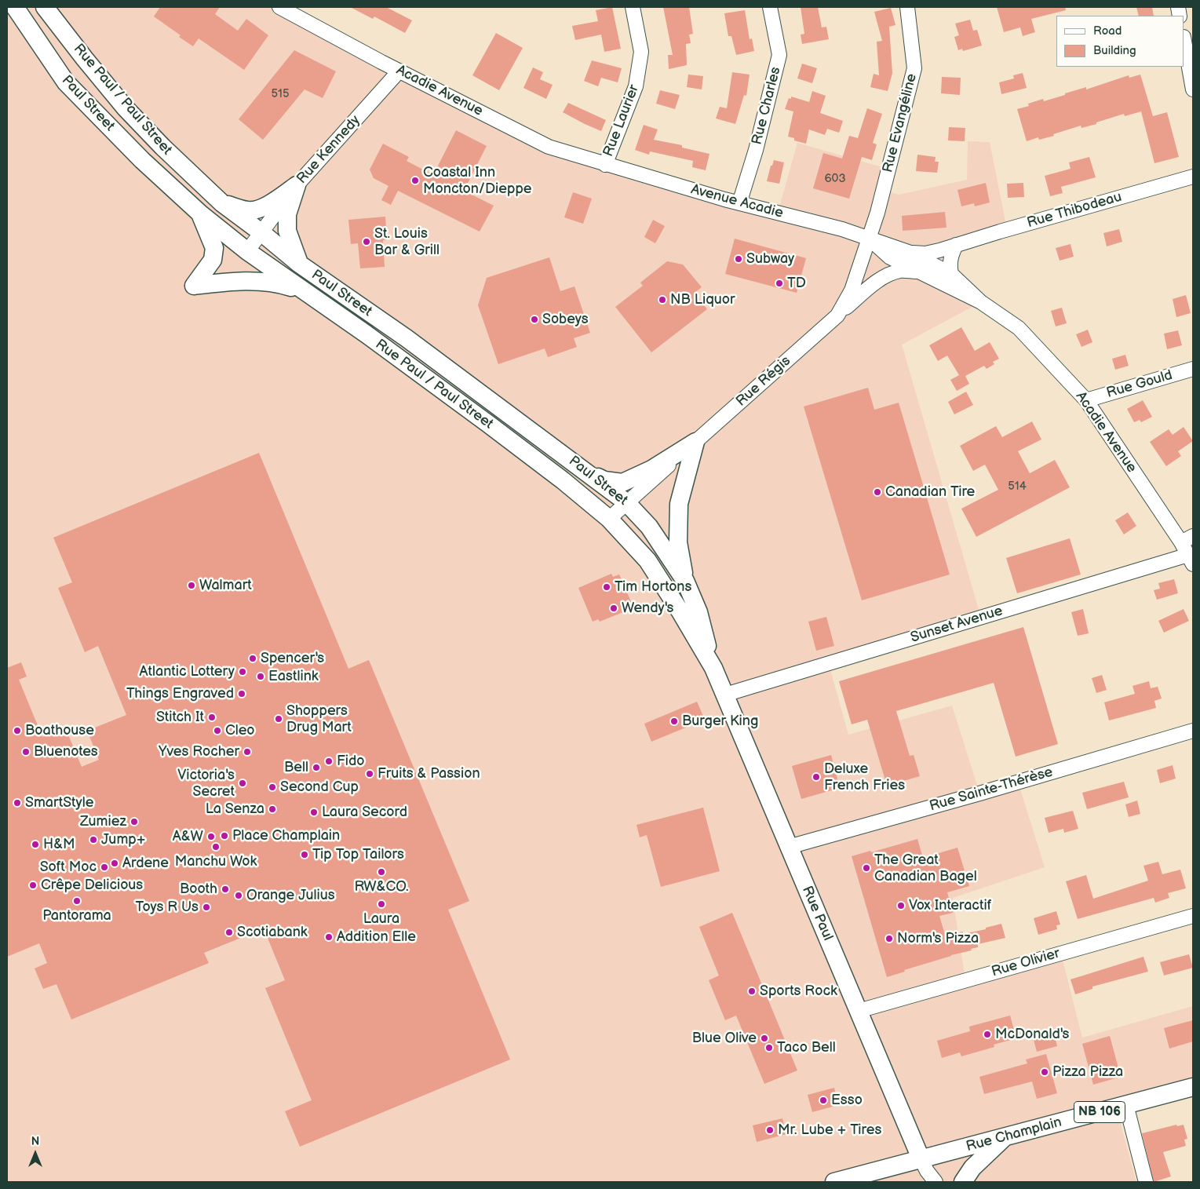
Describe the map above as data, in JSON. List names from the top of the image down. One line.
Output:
{"streets":{"main road":["Rue Paul / Paul Street","Paul Street","Rue Paul","NB 106","Rue Champlain"],"street":["Acadie Avenue","Rue Charles","Rue Laurier","Rue Evangéline","Rue Kennedy","Avenue Acadie","Rue Thibodeau","Rue Régis","Rue Gould","Sunset Avenue","Rue Sainte-Thérèse","Rue Olivier"]},"crossings":[["Acadie Avenue","Rue Laurier"],["Acadie Avenue","Rue Evangéline"],["Acadie Avenue","Rue Kennedy"],["Acadie Avenue","Avenue Acadie"],["Acadie Avenue","Rue Thibodeau"],["Acadie Avenue","Rue Régis"],["Acadie Avenue","Rue Gould"],["Acadie Avenue","Sunset Avenue"],["Rue Paul / Paul Street","Paul Street"],["Paul Street","Rue Kennedy"],["Paul Street","Rue Régis"],["Paul Street","Rue Paul"],["Rue Charles","Avenue Acadie"],["Rue Laurier","Avenue Acadie"],["Rue Evangéline","Avenue Acadie"],["Rue Evangéline","Rue Régis"],["Avenue Acadie","Rue Régis"],["Sunset Avenue","Rue Paul"],["Rue Sainte-Thérèse","Rue Paul"],["Rue Paul","Rue Olivier"],["Rue Paul","Rue Champlain"]],"places":["Coastal Inn Moncton/Dieppe","St. Louis Bar & Grill","Subway","TD","NB Liquor","Sobeys","Canadian Tire","Walmart","Tim Hortons","Wendy's","Spencer's","Atlantic Lottery","Eastlink","Things Engraved","Stitch It","Shoppers Drug Mart","Burger King","Boathouse","Cleo","Bluenotes","Yves Rocher","Fido","Bell","Fruits & Passion","Deluxe French Fries","Victoria's Secret","Second Cup","SmartStyle","La Senza","Laura Secord","Zumiez","Place Champlain","A&W","Jump+","H&M","Manchu Wok","Tip Top Tailors","Ardene","Soft Moc","The Great Canadian Bagel","RW&CO.","Crêpe Delicious","Booth","Orange Julius","Pantorama","Laura","Vox Interactif","Toys R Us","Scotiabank","Addition Elle","Norm's Pizza","Sports Rock","McDonald's","Blue Olive","Taco Bell","Pizza Pizza","Esso","Mr. Lube + Tires"],"house_numbers":["515","603","514"],"legend":["Road","Building"],"north":"top"}
